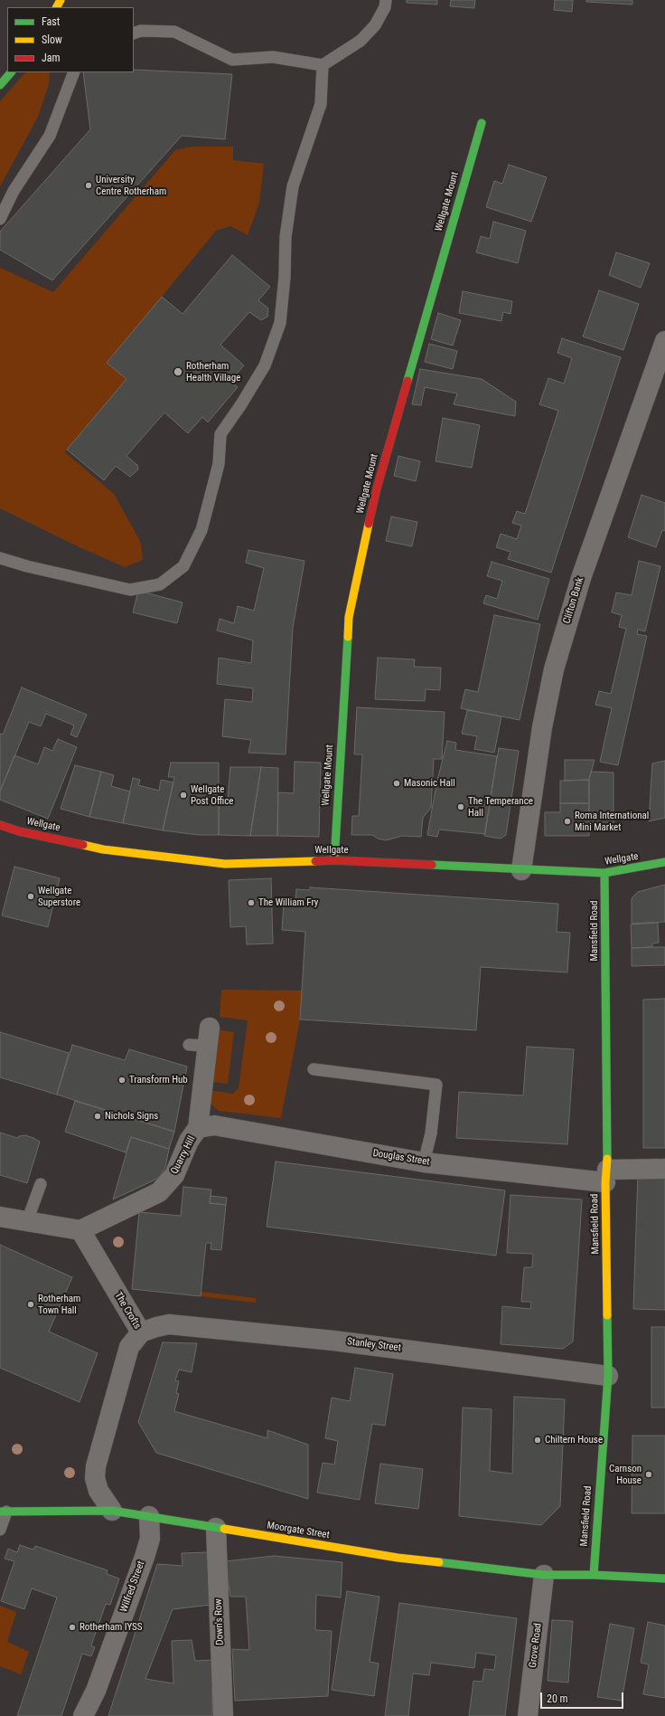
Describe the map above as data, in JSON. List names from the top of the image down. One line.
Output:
{"streets":{"street":["Wellgate Mount","Clifton Bank","Wellgate","Mansfield Road","Quarry Hill","Douglas Street","The Crofts","Stanley Street","Moorgate Street","Wilfred Street","Down's Row","Grove Road"]},"crossings":[["Wellgate Mount","Wellgate"],["Clifton Bank","Wellgate"],["Wellgate","Mansfield Road"],["Mansfield Road","Douglas Street"],["Mansfield Road","Stanley Street"],["Mansfield Road","Moorgate Street"],["Quarry Hill","Douglas Street"],["Quarry Hill","The Crofts"],["The Crofts","Stanley Street"],["The Crofts","Moorgate Street"],["Moorgate Street","Wilfred Street"],["Moorgate Street","Down's Row"],["Moorgate Street","Grove Road"]],"places":["University Centre Rotherham","Rotherham Health Village","Masonic Hall","Wellgate Post Office","The Temperance Hall","Roma International Mini Market","Wellgate Superstore","The William Fry","Transform Hub","Nichols Signs","Rotherham Town Hall","Chiltern House","Carnson House","Rotherham IYSS"],"legend":["Fast","Slow","Jam"],"scale_bar":"20 m"}
